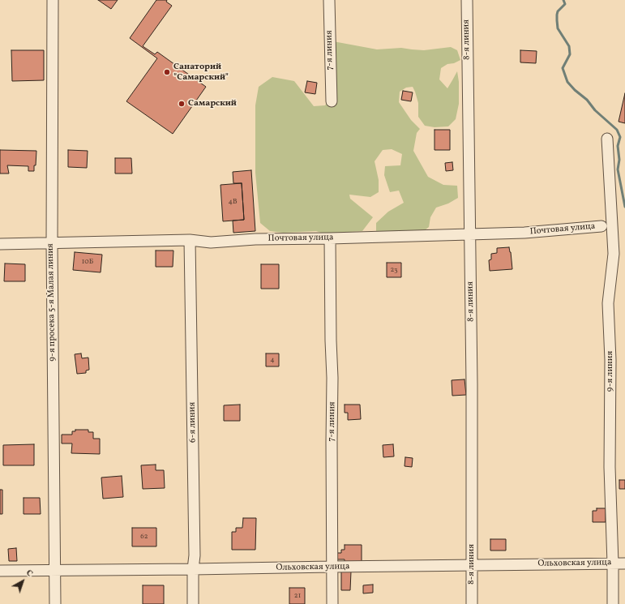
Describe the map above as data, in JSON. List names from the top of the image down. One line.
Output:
{"streets":{"street":["8-я линия","7-я линия","Почтовая улица","9-я просека 5-я Малая линия","9-я линия","6-я линия","Ольховская улица"]},"crossings":[["8-я линия","Почтовая улица"],["8-я линия","Ольховская улица"],["7-я линия","Почтовая улица"],["7-я линия","Ольховская улица"],["Почтовая улица","9-я просека 5-я Малая линия"],["Почтовая улица","6-я линия"],["9-я просека 5-я Малая линия","Ольховская улица"],["9-я линия","Ольховская улица"],["6-я линия","Ольховская улица"]],"places":["Санаторий \"Самарский\"","Самарский"],"house_numbers":["4В","10Б","23","4","62","21"],"north":"top right"}
